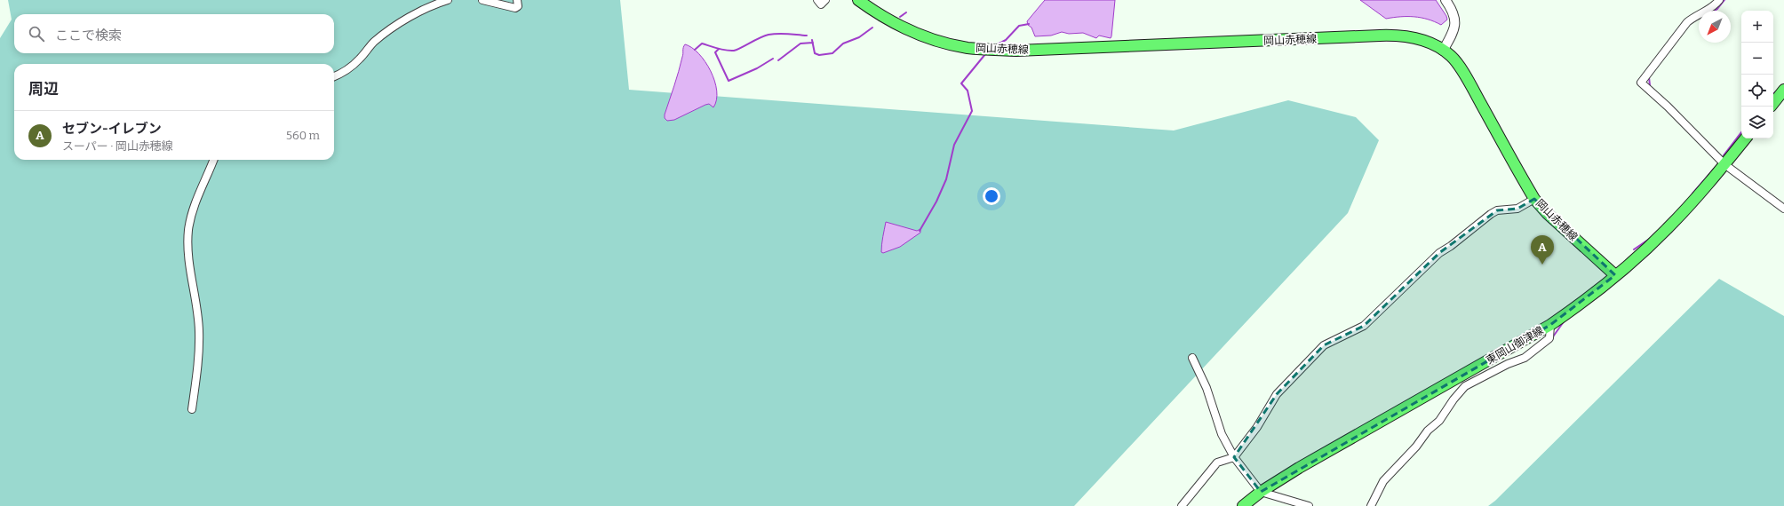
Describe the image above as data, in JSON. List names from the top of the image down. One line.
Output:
{"streets":{"main road":["岡山赤穂線","東岡山御津線"]},"crossings":[["岡山赤穂線","東岡山御津線"]],"north":"bottom left","page":{"map_buttons":["+","−"],"search":"ここで検索","heading":"周辺","list":[{"mark":"A","name":"セブン-イレブン","note":"スーパー · 岡山赤穂線","value":"560 m"}],"pins":"A"}}
